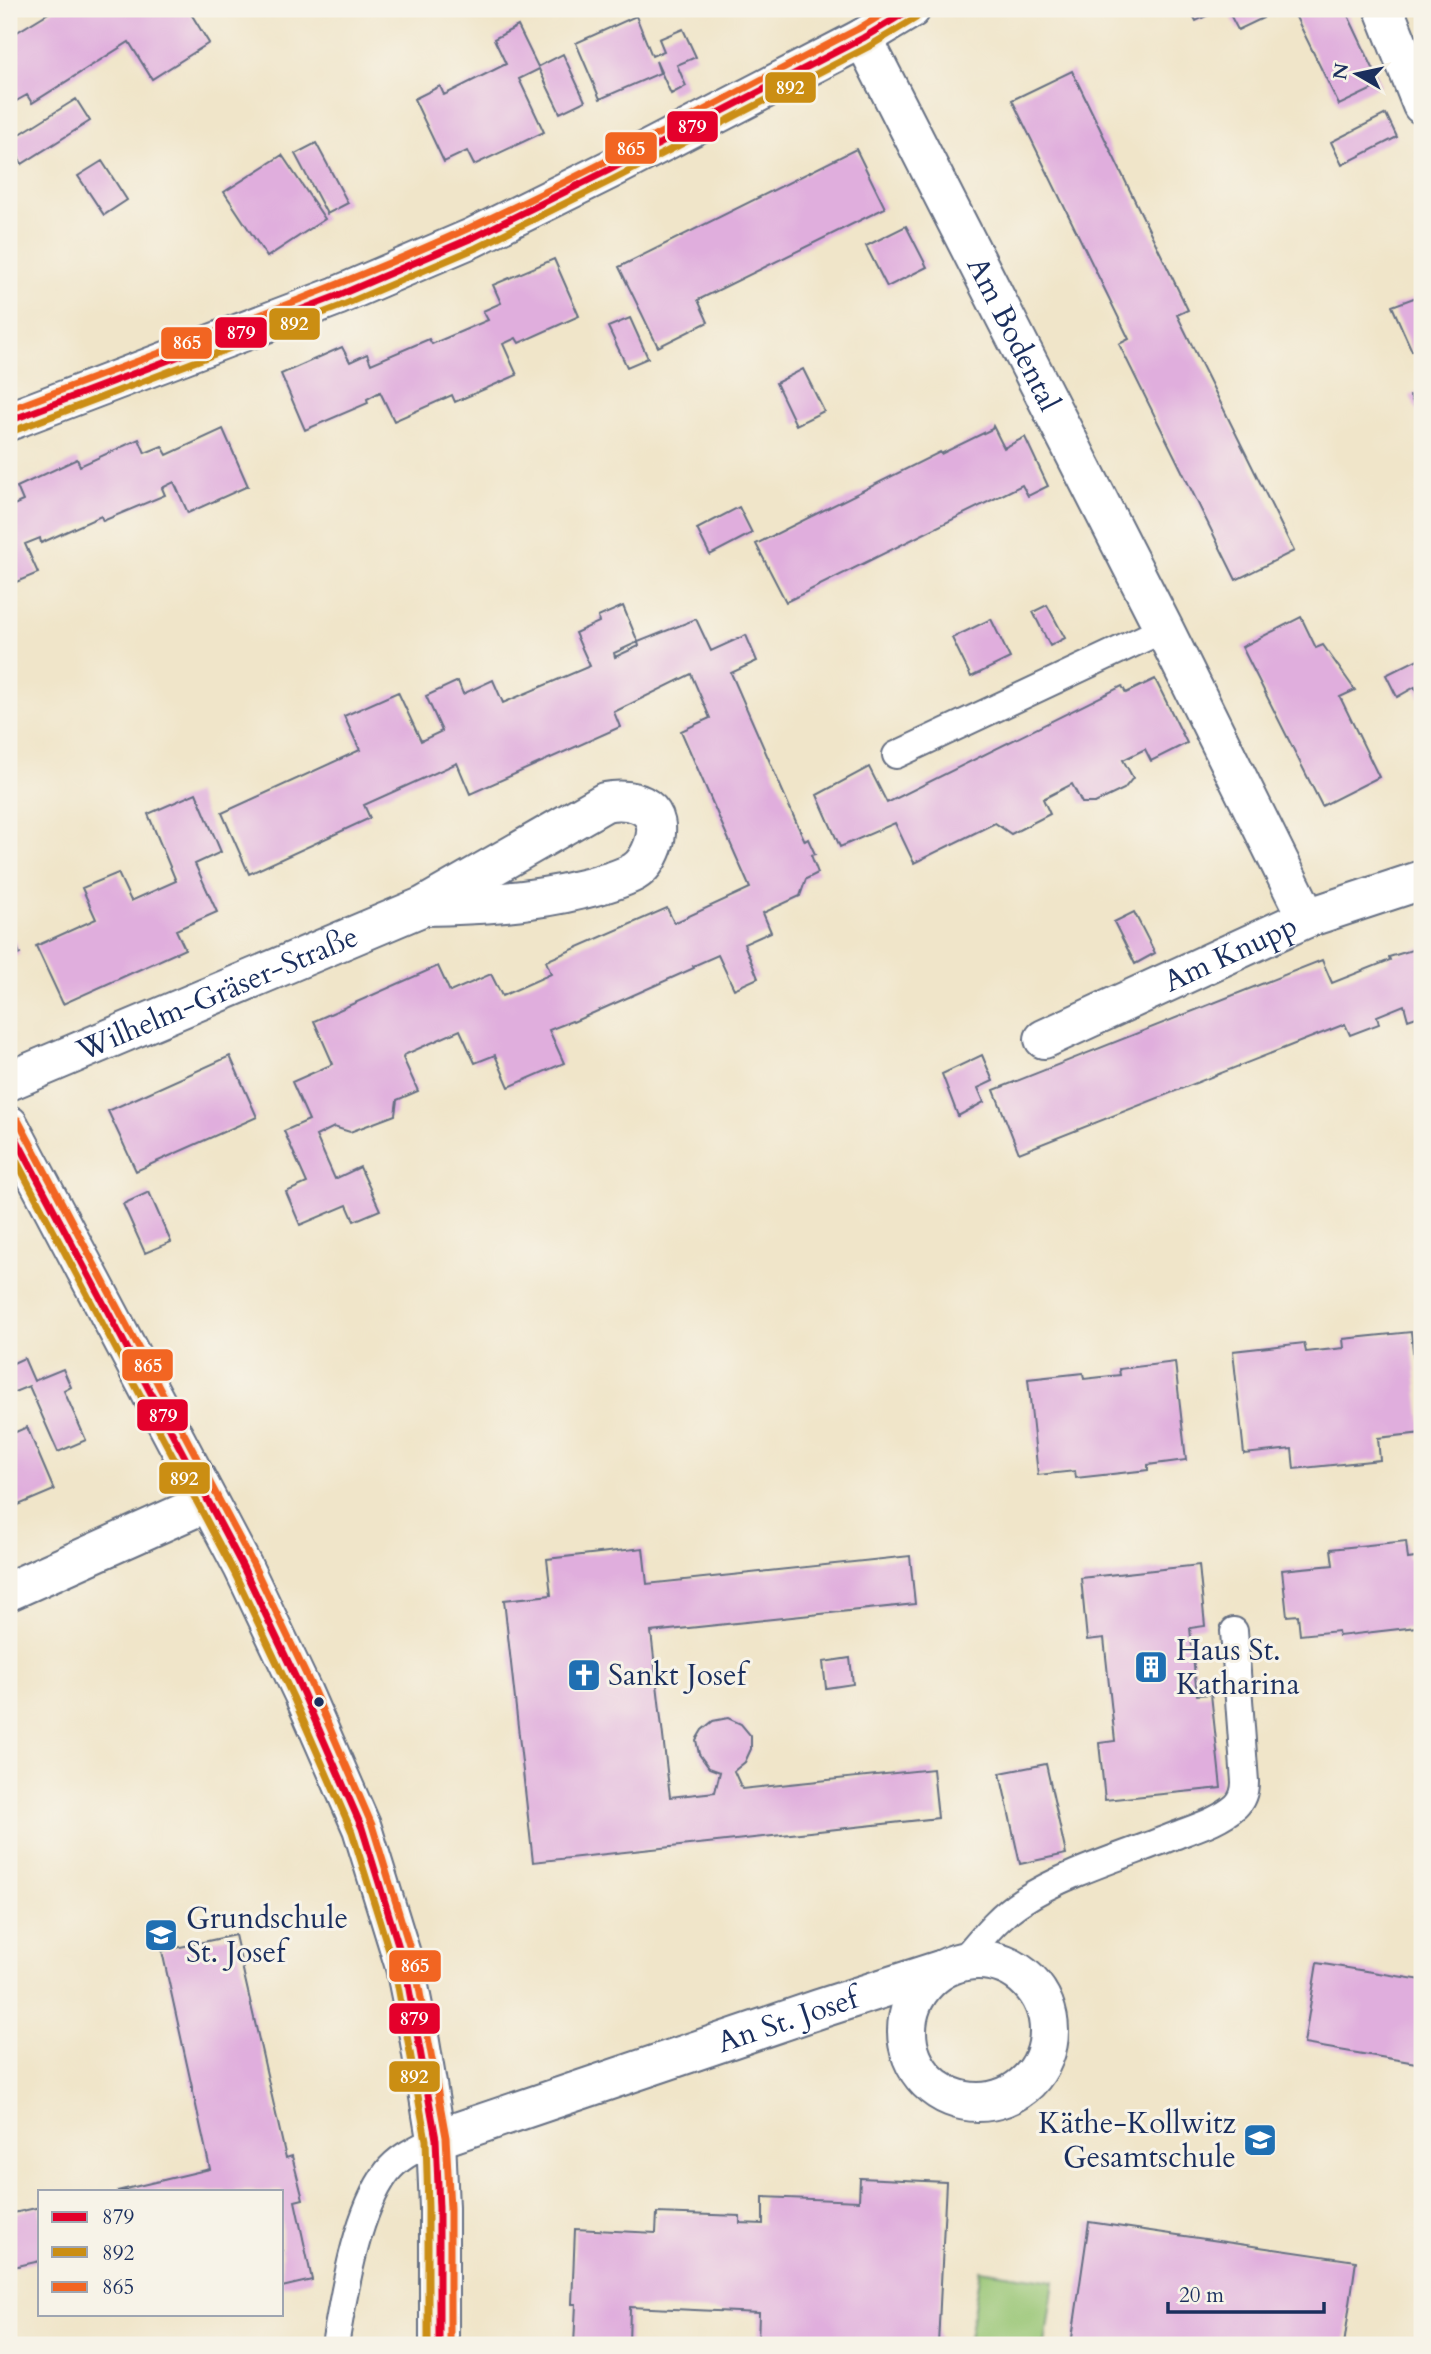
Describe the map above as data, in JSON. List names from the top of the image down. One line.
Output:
{"streets":{"street":["Am Bodental","Am Knupp","Wilhelm-Gräser-Straße","An St. Josef"]},"crossings":[["Am Bodental","Am Knupp"]],"places":{"building":["Haus St. Katharina"],"church":["Sankt Josef"],"school or university":["Grundschule St. Josef","Käthe-Kollwitz Gesamtschule"]},"lines":["transit line 879","transit line 865","transit line 892"],"legend":["879","892","865"],"scale_bar":"20 m","north":"left"}
